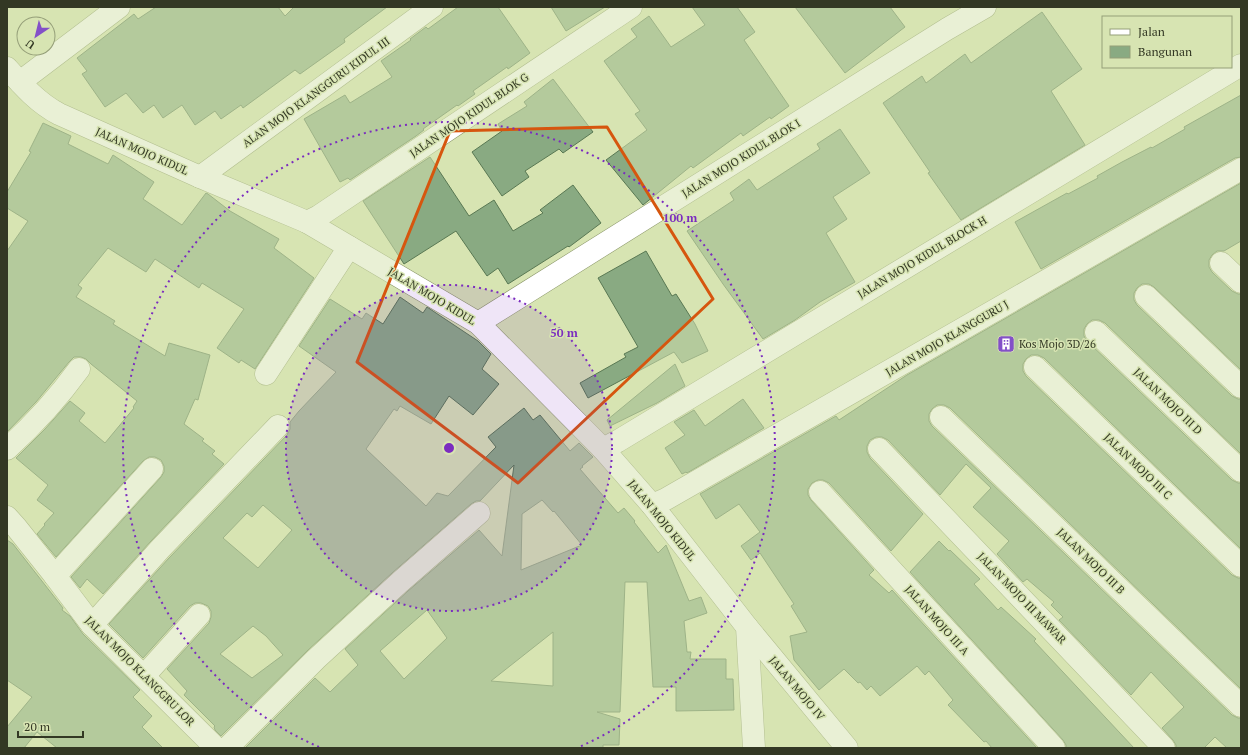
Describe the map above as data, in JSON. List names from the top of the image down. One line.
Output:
{"streets":{"street":["ALAN MOJO KLANGGURU KIDUL III","JALAN MOJO KIDUL BLOK G","JALAN MOJO KIDUL","JALAN MOJO KIDUL BLOK I","JALAN MOJO KIDUL BLOCK H","JALAN MOJO KLANGGURU J","JALAN MOJO III D","JALAN MOJO III C","JALAN MOJO III B","JALAN MOJO III MAWAR","JALAN MOJO III A","JALAN MOJO KLANGGRU LOR","JALAN MOJO IV"]},"crossings":[["ALAN MOJO KLANGGURU KIDUL III","JALAN MOJO KIDUL"],["JALAN MOJO KIDUL BLOK G","JALAN MOJO KIDUL"],["JALAN MOJO KIDUL","JALAN MOJO KIDUL BLOK I"],["JALAN MOJO KIDUL","JALAN MOJO KIDUL BLOCK H"],["JALAN MOJO KIDUL","JALAN MOJO KLANGGURU J"],["JALAN MOJO KIDUL","JALAN MOJO IV"]],"places":{"building":["Kos Mojo 3D/26"]},"legend":["Jalan","Bangunan"],"scale_bar":"20 m","north":"bottom left","rings":["100 m","50 m"]}
